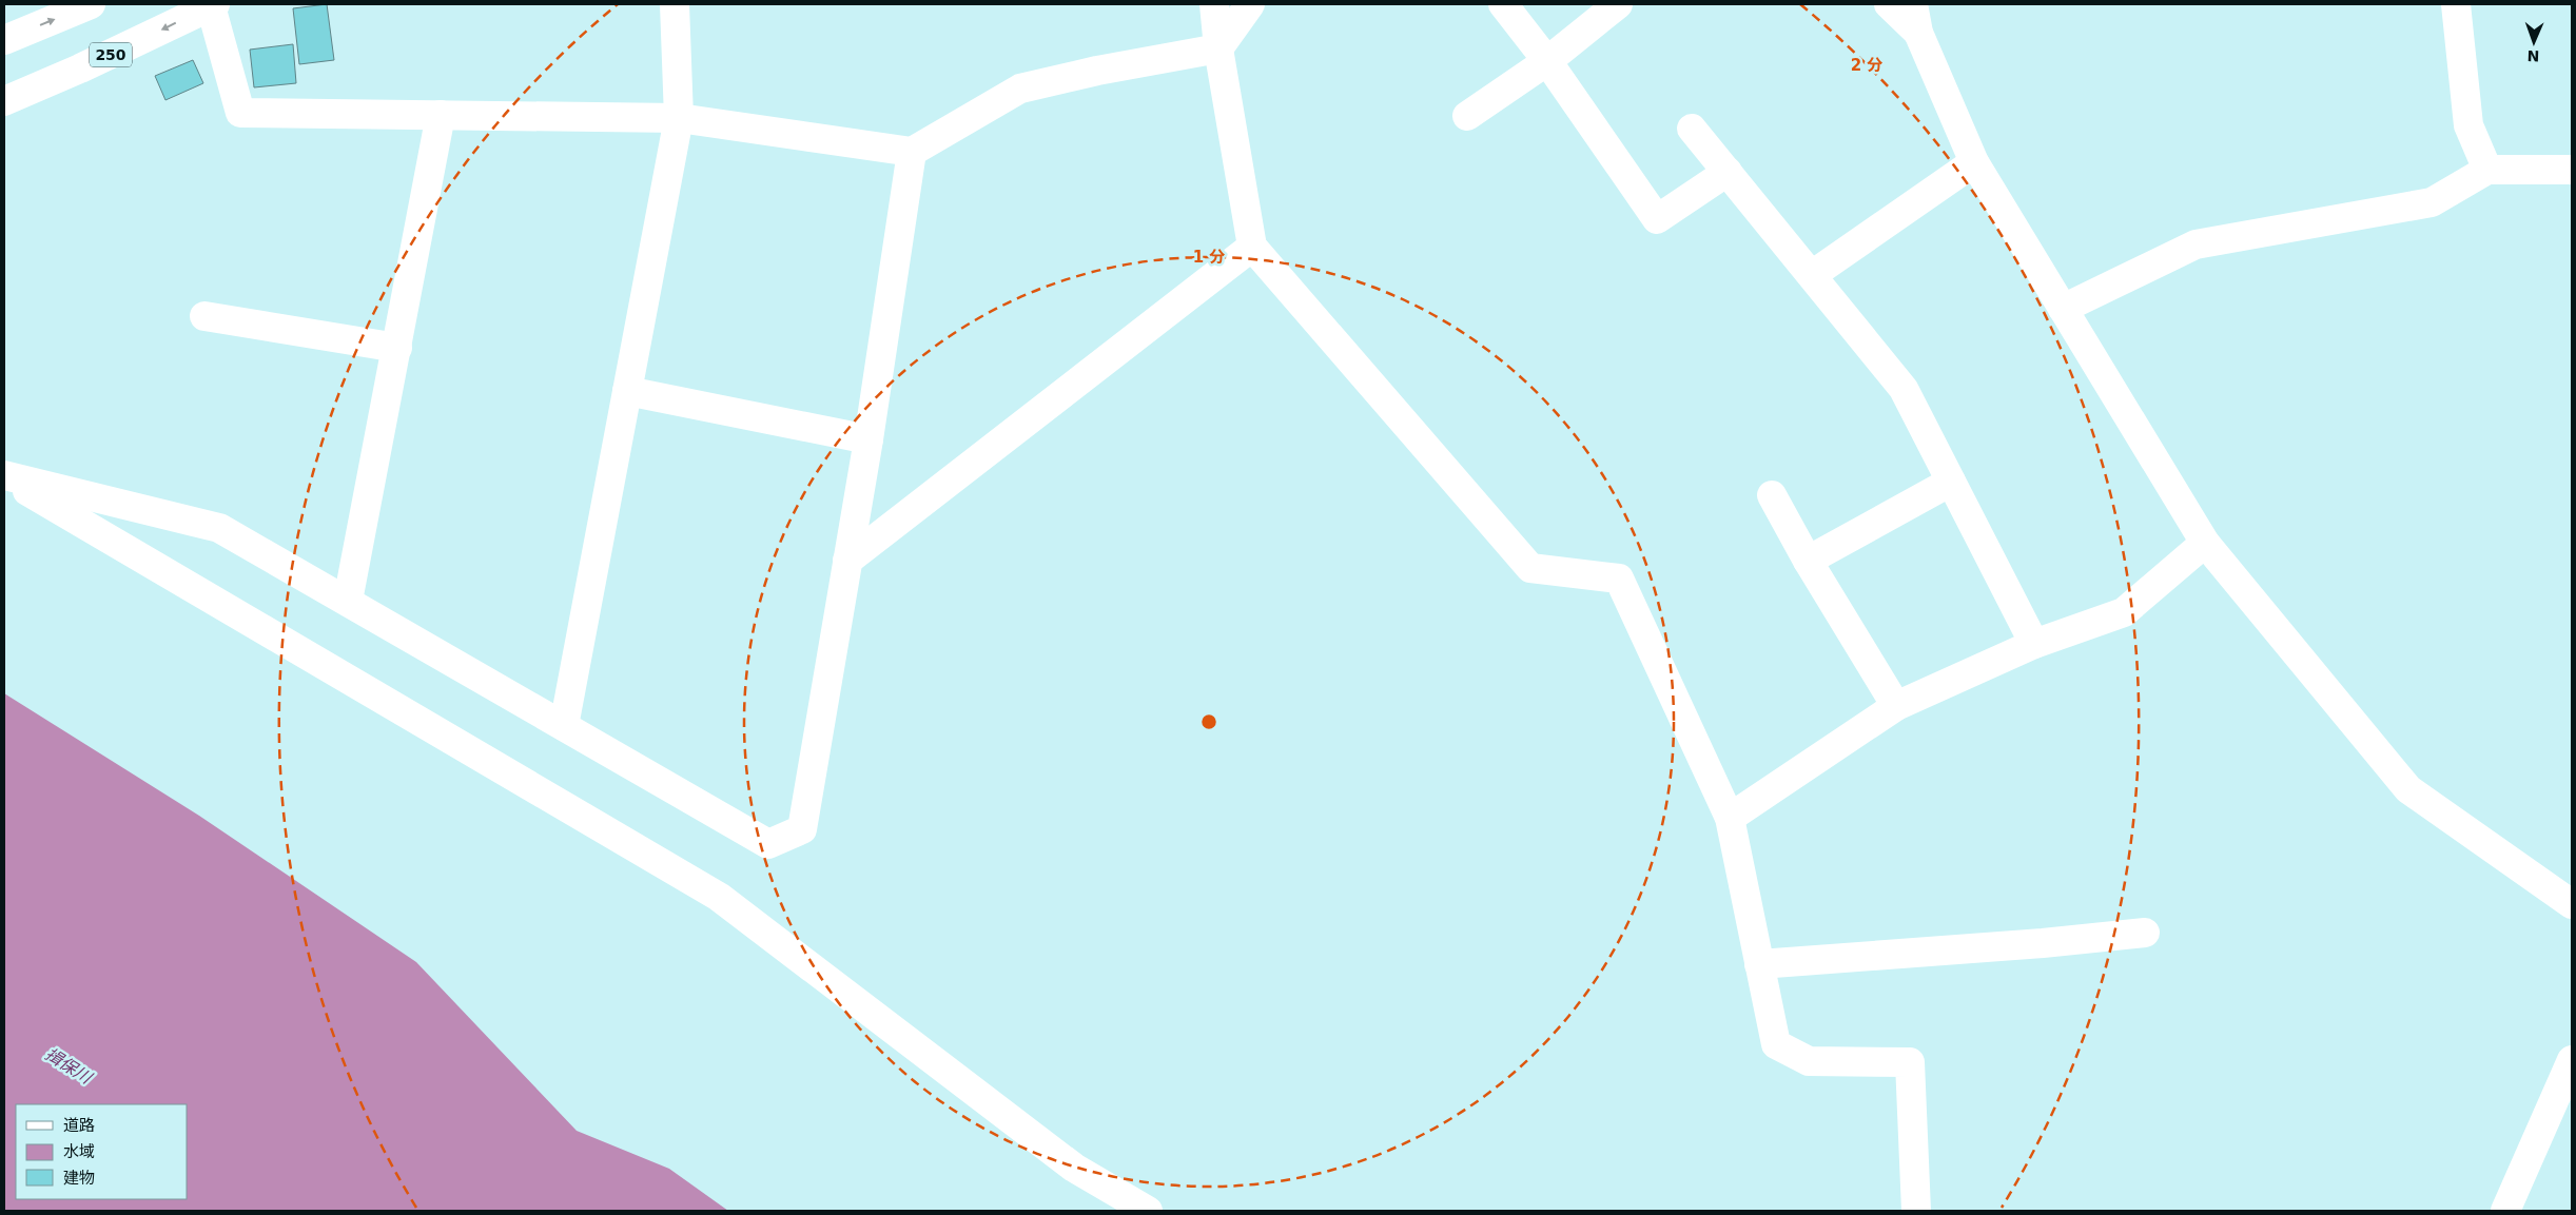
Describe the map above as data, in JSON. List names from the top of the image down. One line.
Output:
{"streets":{"main road":["250"]},"water":["揖保川"],"legend":["道路","水域","建物"],"north":"bottom","rings":["2 分","1 分"]}
